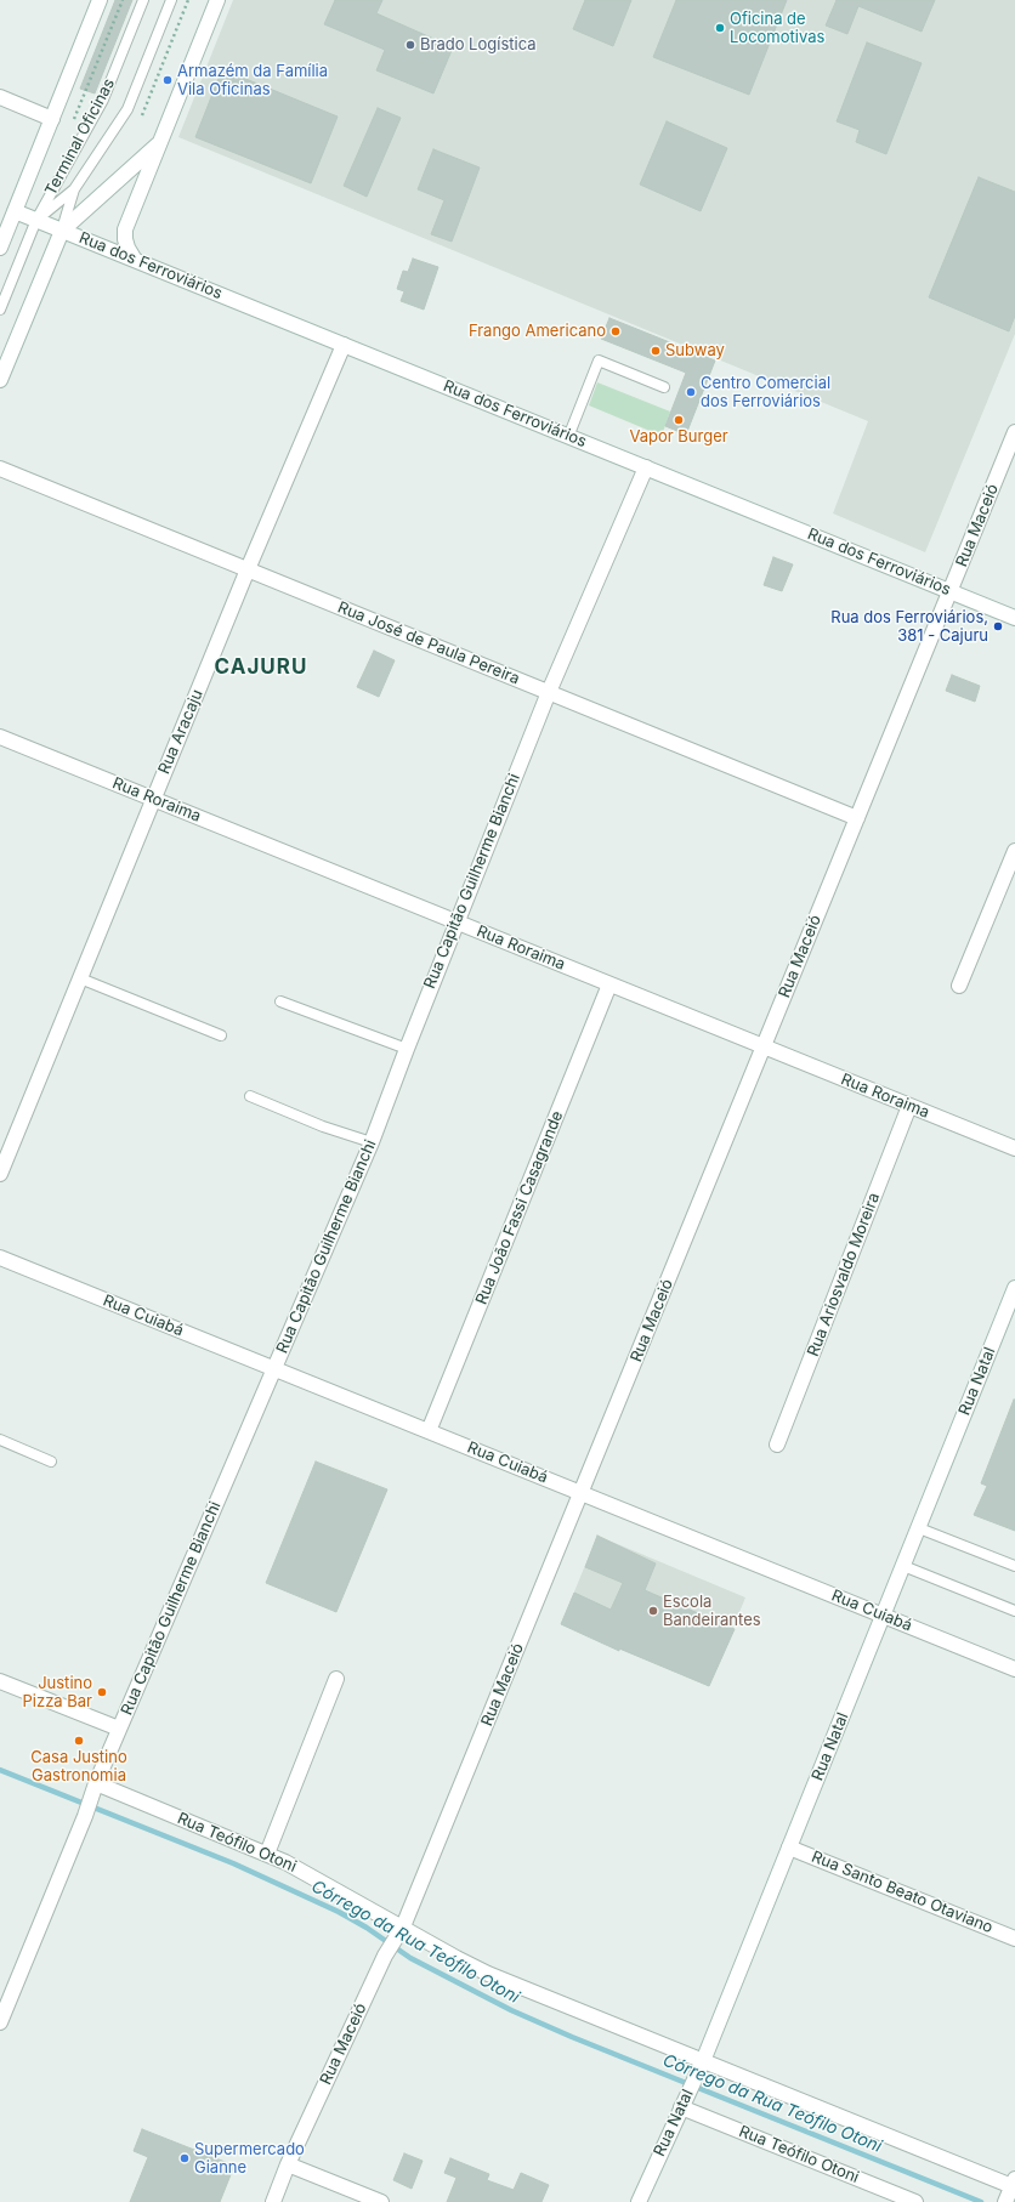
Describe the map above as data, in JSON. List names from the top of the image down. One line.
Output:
{"streets":{"street":["Rua dos Ferroviários","Rua Maceió","Rua José de Paula Pereira","Rua Aracaju","Rua Roraima","Rua Capitão Guilherme Bianchi","Rua João Fassi Casagrande","Rua Ariosvaldo Moreira","Rua Cuiabá","Rua Natal","Rua Teófilo Otoni","Rua Santo Beato Otaviano"],"lane":["Terminal Oficinas"]},"crossings":[["Terminal Oficinas","Rua dos Ferroviários"],["Rua dos Ferroviários","Rua Maceió"],["Rua dos Ferroviários","Rua Aracaju"],["Rua dos Ferroviários","Rua Capitão Guilherme Bianchi"],["Rua Maceió","Rua José de Paula Pereira"],["Rua Maceió","Rua Roraima"],["Rua Maceió","Rua Cuiabá"],["Rua Maceió","Rua Teófilo Otoni"],["Rua José de Paula Pereira","Rua Aracaju"],["Rua José de Paula Pereira","Rua Capitão Guilherme Bianchi"],["Rua Aracaju","Rua Roraima"],["Rua Roraima","Rua Capitão Guilherme Bianchi"],["Rua Roraima","Rua João Fassi Casagrande"],["Rua Roraima","Rua Ariosvaldo Moreira"],["Rua Capitão Guilherme Bianchi","Rua Cuiabá"],["Rua Capitão Guilherme Bianchi","Rua Teófilo Otoni"],["Rua João Fassi Casagrande","Rua Cuiabá"],["Rua Cuiabá","Rua Natal"],["Rua Natal","Rua Teófilo Otoni"],["Rua Natal","Rua Santo Beato Otaviano"]],"districts":["CAJURU"],"water":["Córrego da Rua Teófilo Otoni"],"places":["Oficina de Locomotivas","Brado Logística","Armazém da Família Vila Oficinas","Frango Americano","Subway","Centro Comercial dos Ferroviários","Vapor Burger","Rua dos Ferroviários, 381 - Cajuru","Escola Bandeirantes","Justino Pizza Bar","Casa Justino Gastronomia","Supermercado Gianne"]}
